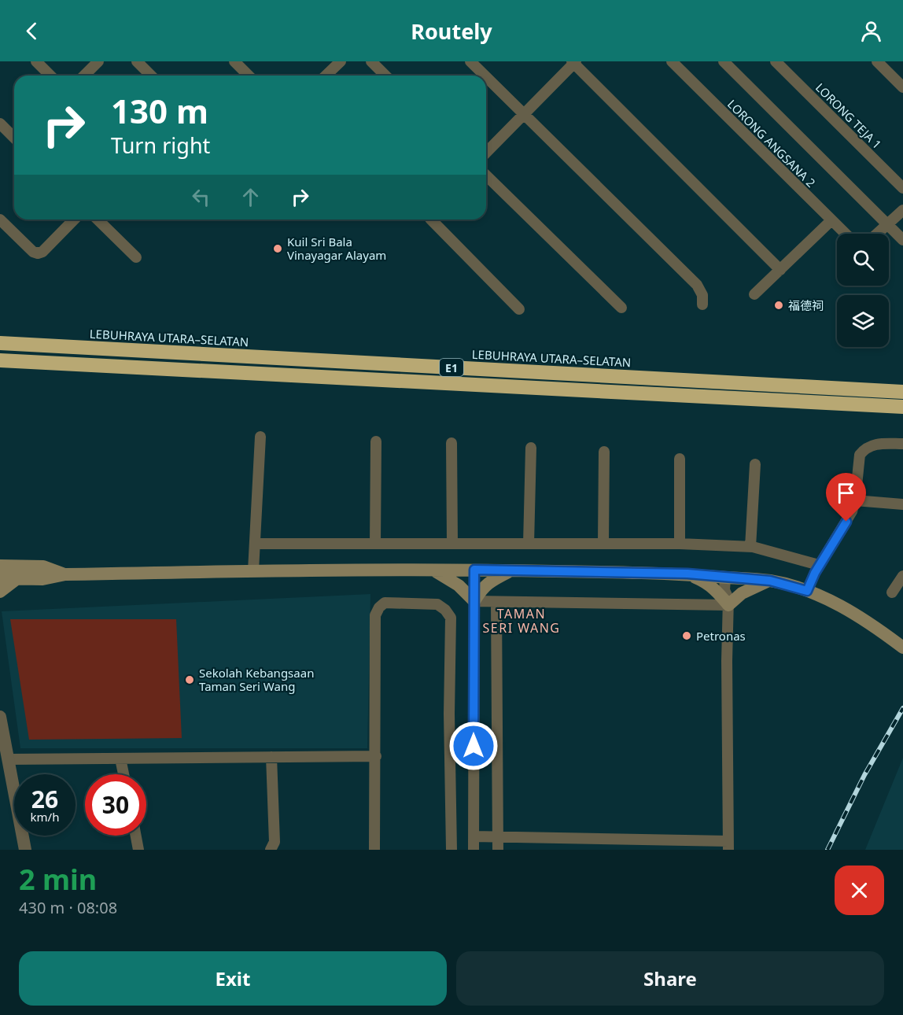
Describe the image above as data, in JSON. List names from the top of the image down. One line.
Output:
{"streets":{"highway":["LEBUHRAYA UTARA–SELATAN","E1"],"street":["LORONG TEJA 1","LORONG ANGSANA 2"]},"districts":["TAMAN SERI WANG"],"places":["Kuil Sri Bala Vinayagar Alayam","福德祠","Petronas","Sekolah Kebangsaan Taman Seri Wang"],"page":{"header":"Routely","turn":["130 m","Turn right"],"speed":"26 km/h","limit":"30","heading":["2 min","430 m · 08:08"],"buttons":["Exit","Share"]}}
